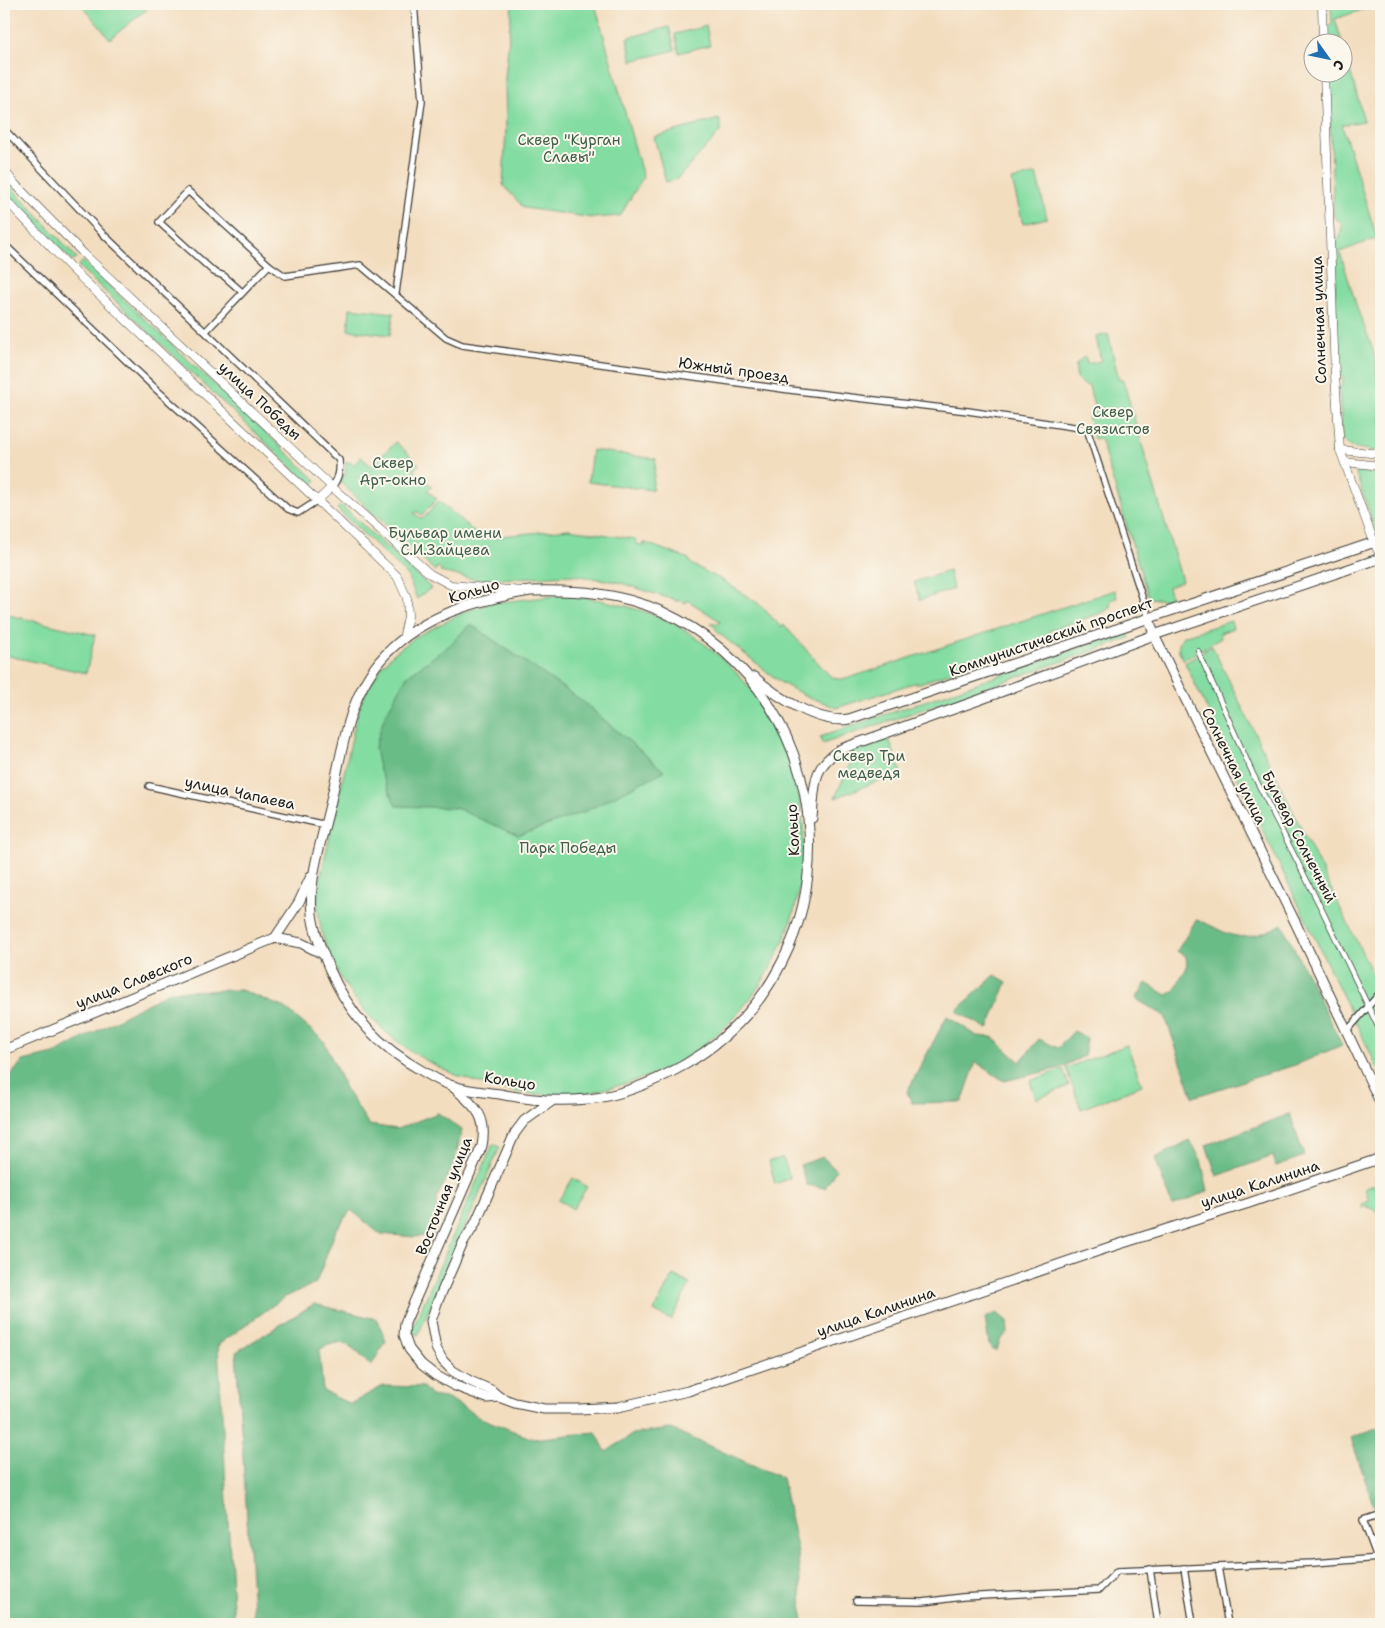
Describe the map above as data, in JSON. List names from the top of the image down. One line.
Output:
{"streets":{"main road":["Солнечная улица","Кольцо","Коммунистический проспект","улица Славского","улица Калинина","Восточная улица"],"street":["Южный проезд","улица Победы","улица Чапаева","Бульвар Солнечный"]},"crossings":[["Солнечная улица","Южный проезд"],["Солнечная улица","Коммунистический проспект"],["улица Победы","Кольцо"],["Кольцо","Коммунистический проспект"],["Кольцо","улица Чапаева"],["Кольцо","Восточная улица"],["улица Калинина","Восточная улица"]],"parks":["Сквер \"Курган Славы\"","Сквер Связистов","Сквер Арт-окно","Бульвар имени С.И.Зайцева","Сквер Три медведя","Парк Победы"],"north":"bottom right"}
